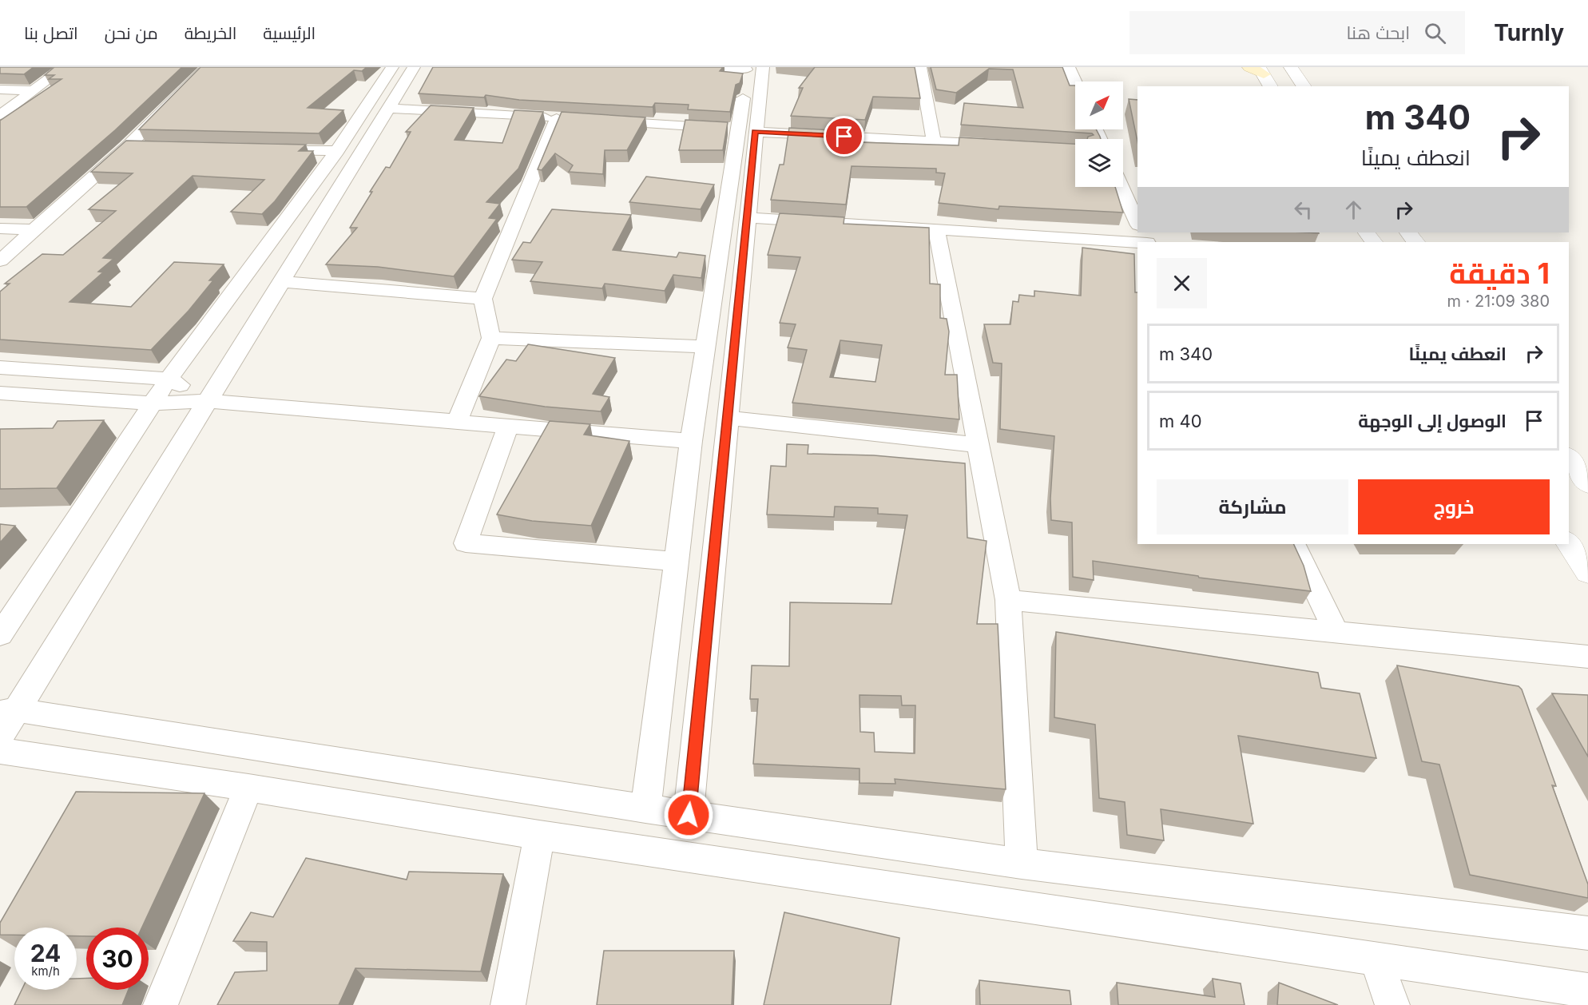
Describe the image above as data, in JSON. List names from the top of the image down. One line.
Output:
{"north":"top right","page":{"header":"Turnly","search":"ابحث هنا","nav":["الرئيسية","الخريطة","من نحن","اتصل بنا"],"turn":["340 m","انعطف يمينًا"],"heading":["1 دقيقة","380 m · 21:09"],"list":[{"name":"انعطف يمينًا","value":"340 m"},{"name":"الوصول إلى الوجهة","value":"40 m"}],"buttons":["خروج","مشاركة"],"speed":"24 km/h","limit":"30"}}
